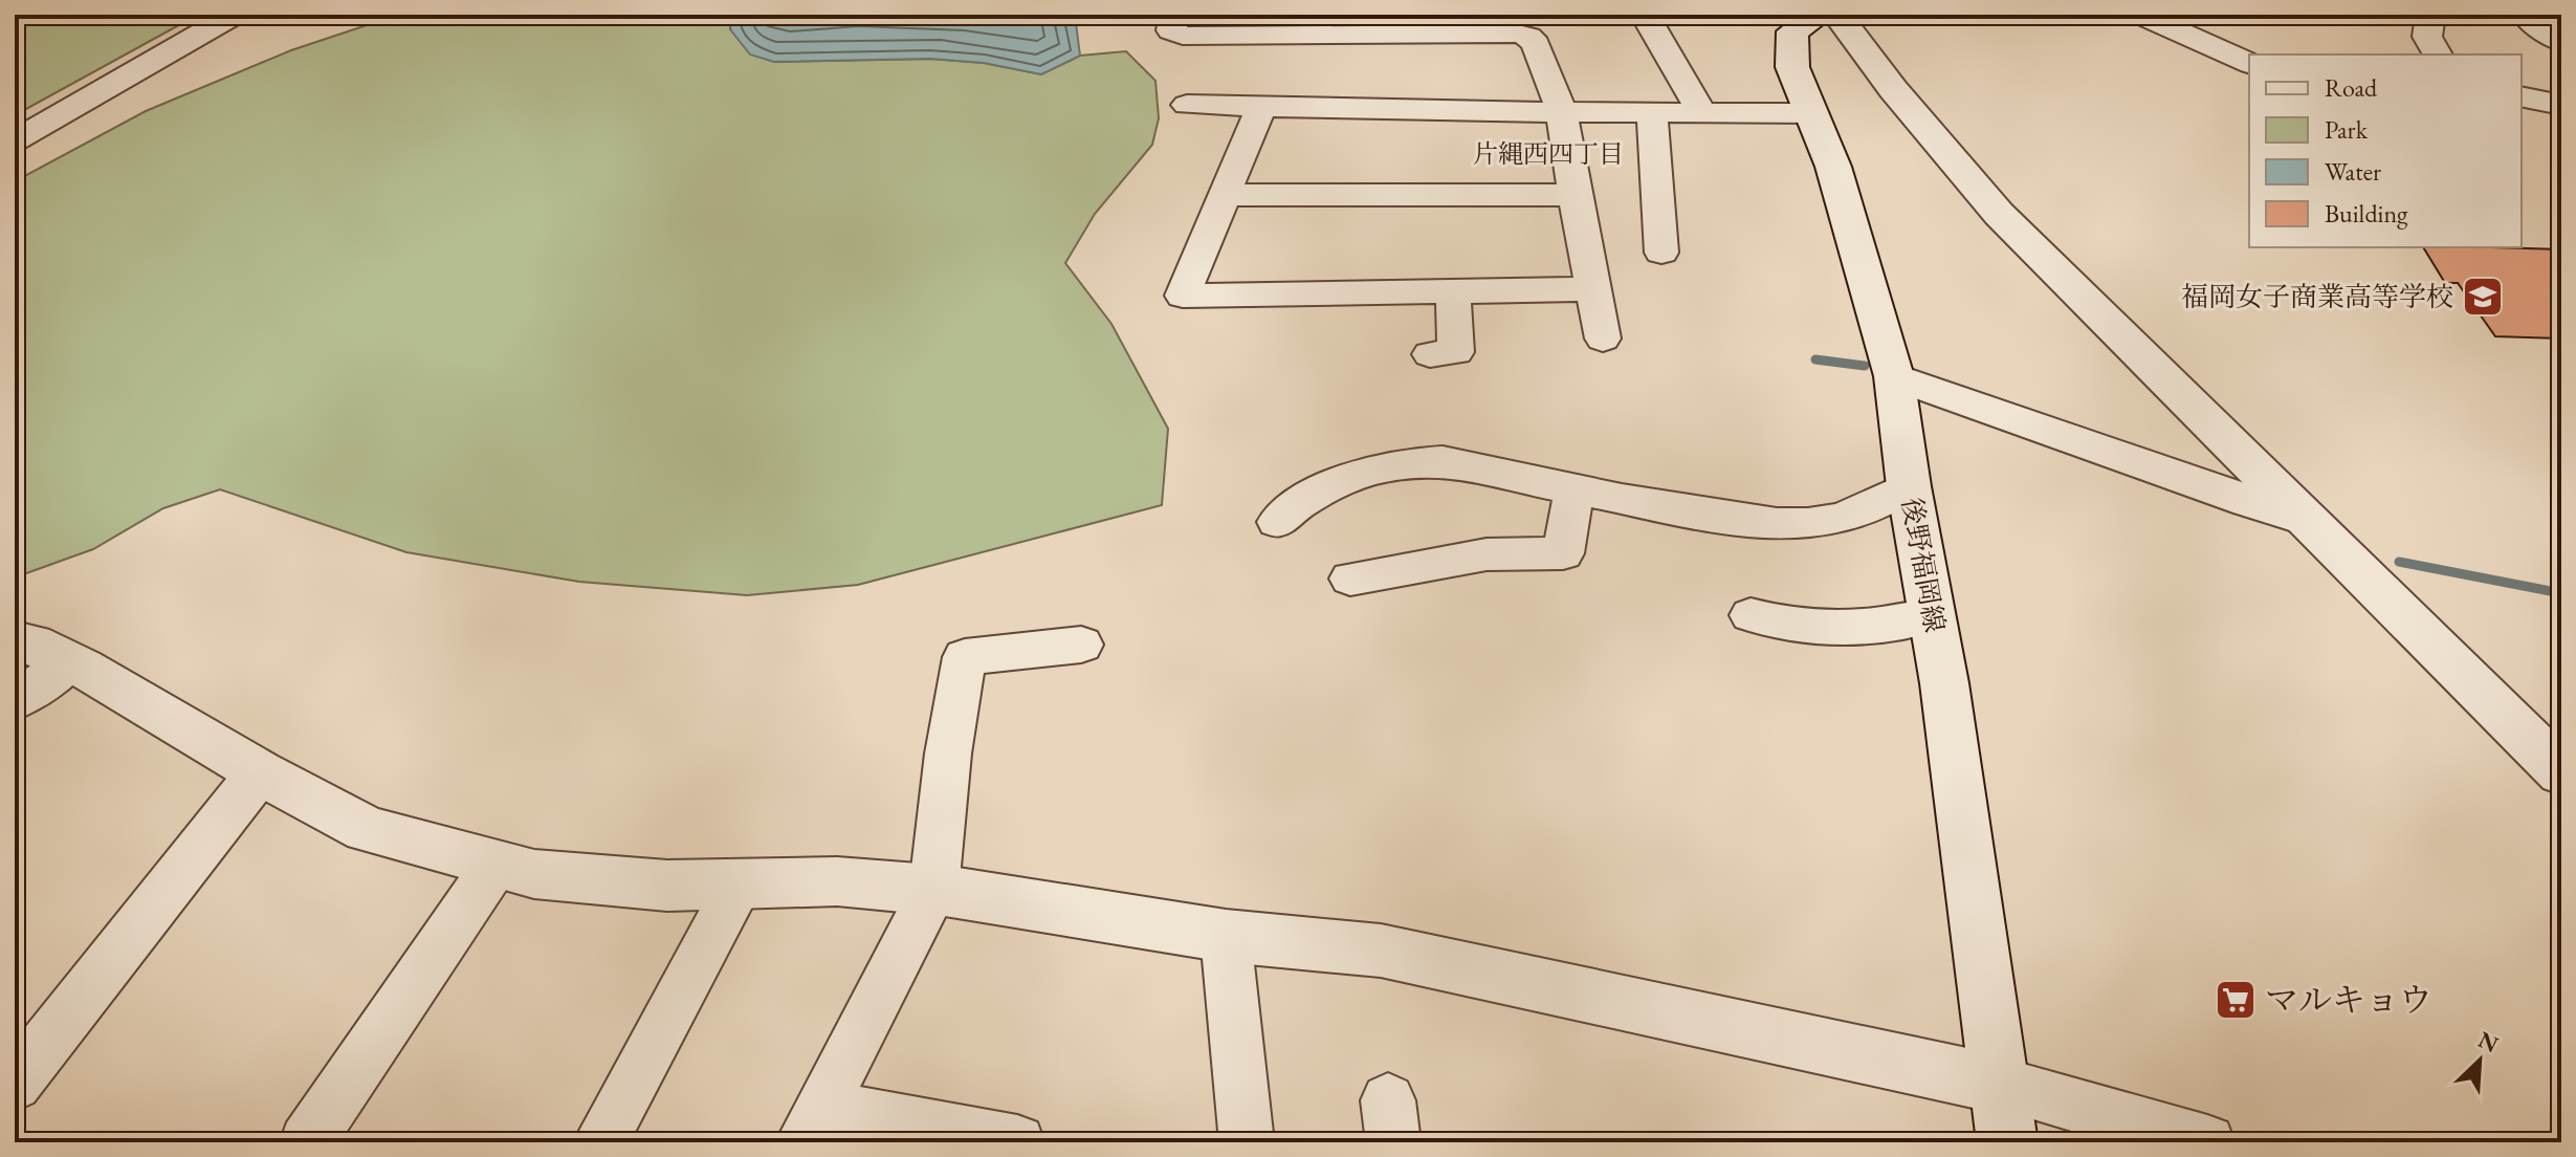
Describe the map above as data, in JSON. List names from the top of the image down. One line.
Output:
{"streets":{"street":["後野福岡線"]},"districts":["片縄西四丁目"],"places":{"school or university":["福岡女子商業高等学校"],"supermarket":["マルキョウ"]},"legend":["Road","Park","Water","Building"],"north":"top right"}
